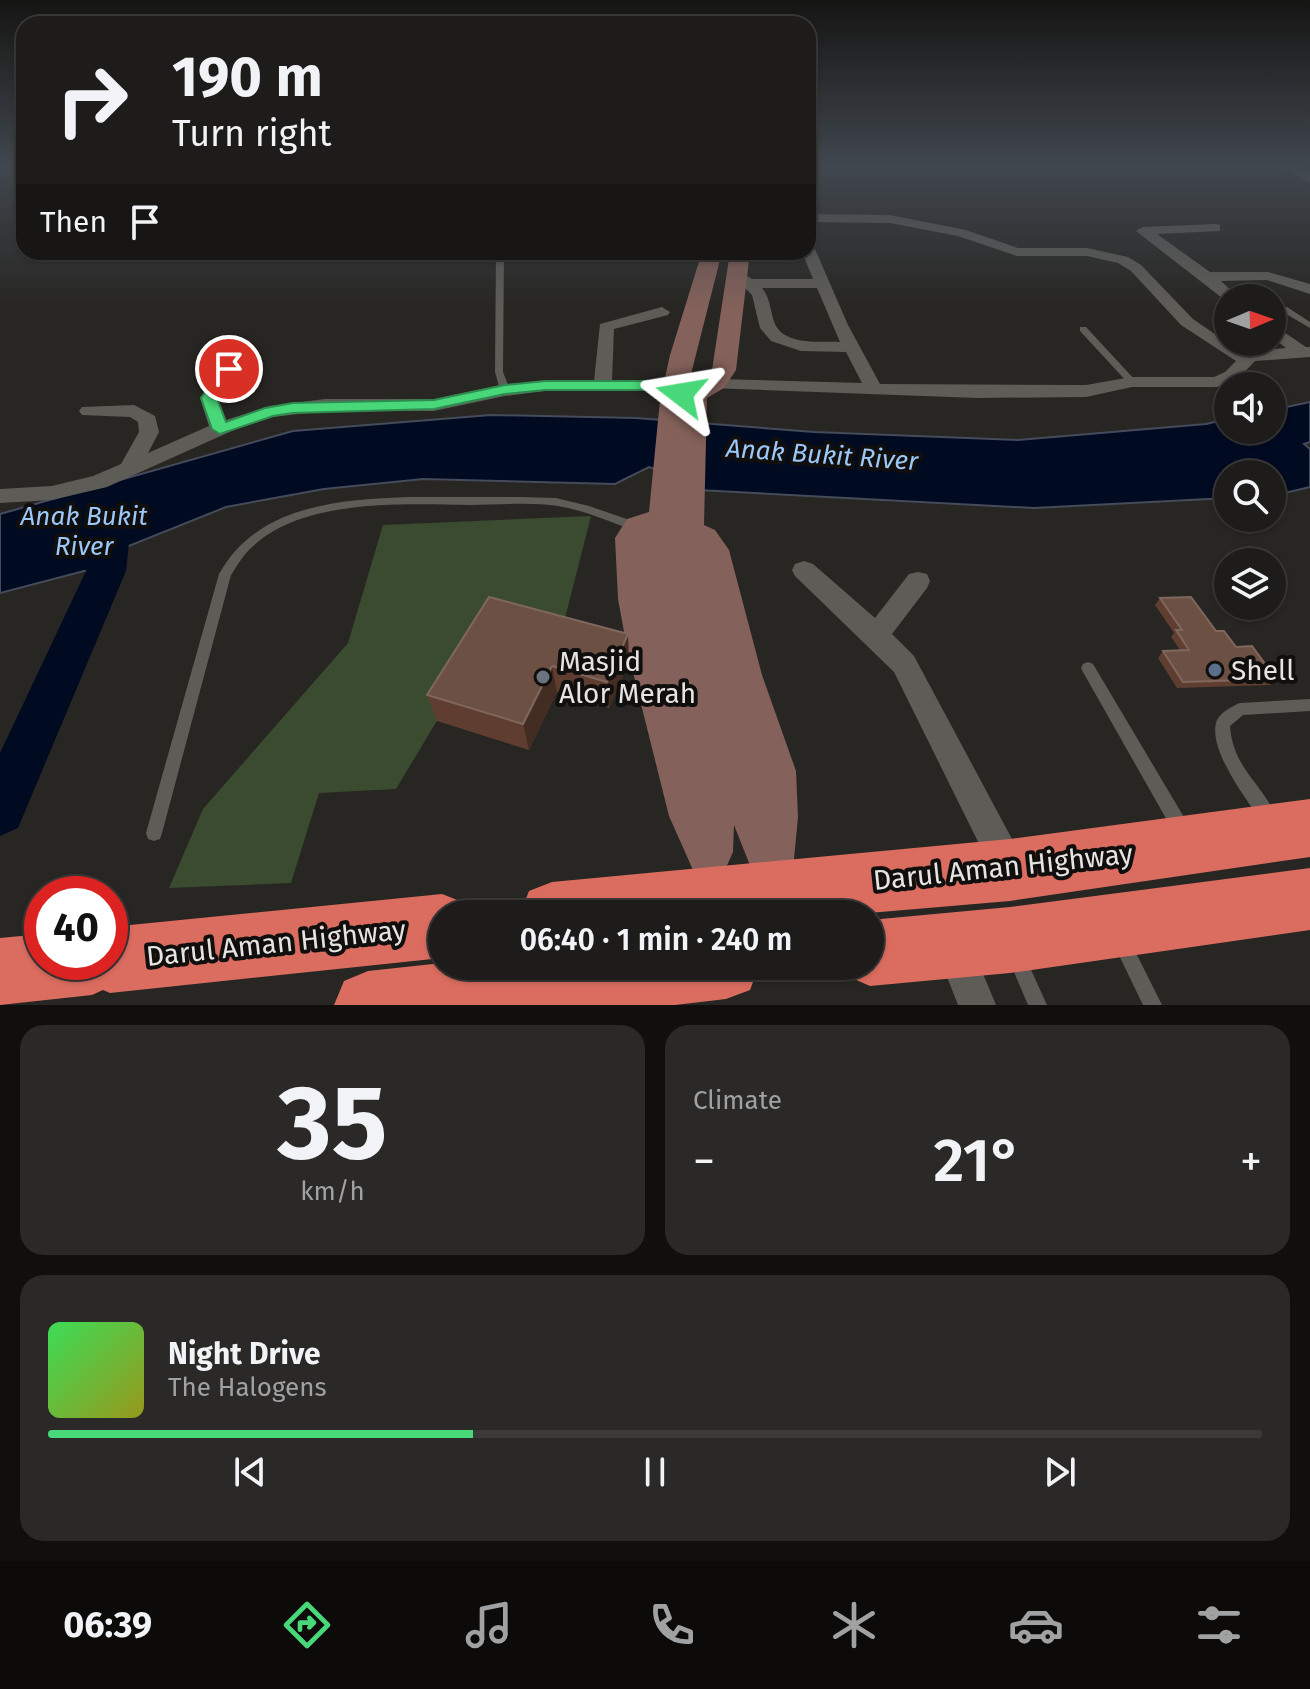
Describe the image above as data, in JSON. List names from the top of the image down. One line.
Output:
{"streets":{"highway":["Darul Aman Highway"]},"water":["Anak Bukit River"],"places":["Shell","Masjid Alor Merah"],"north":"right","page":{"turn":["190 m","Turn right"],"then":"Then","limit":"40","trip":"06:40 · 1 min · 240 m","tile":[["35","km/h"],"Climate"],"heat":["−","21°","+"],"song":["Night Drive","The Halogens"],"tabs":"06:39"}}
